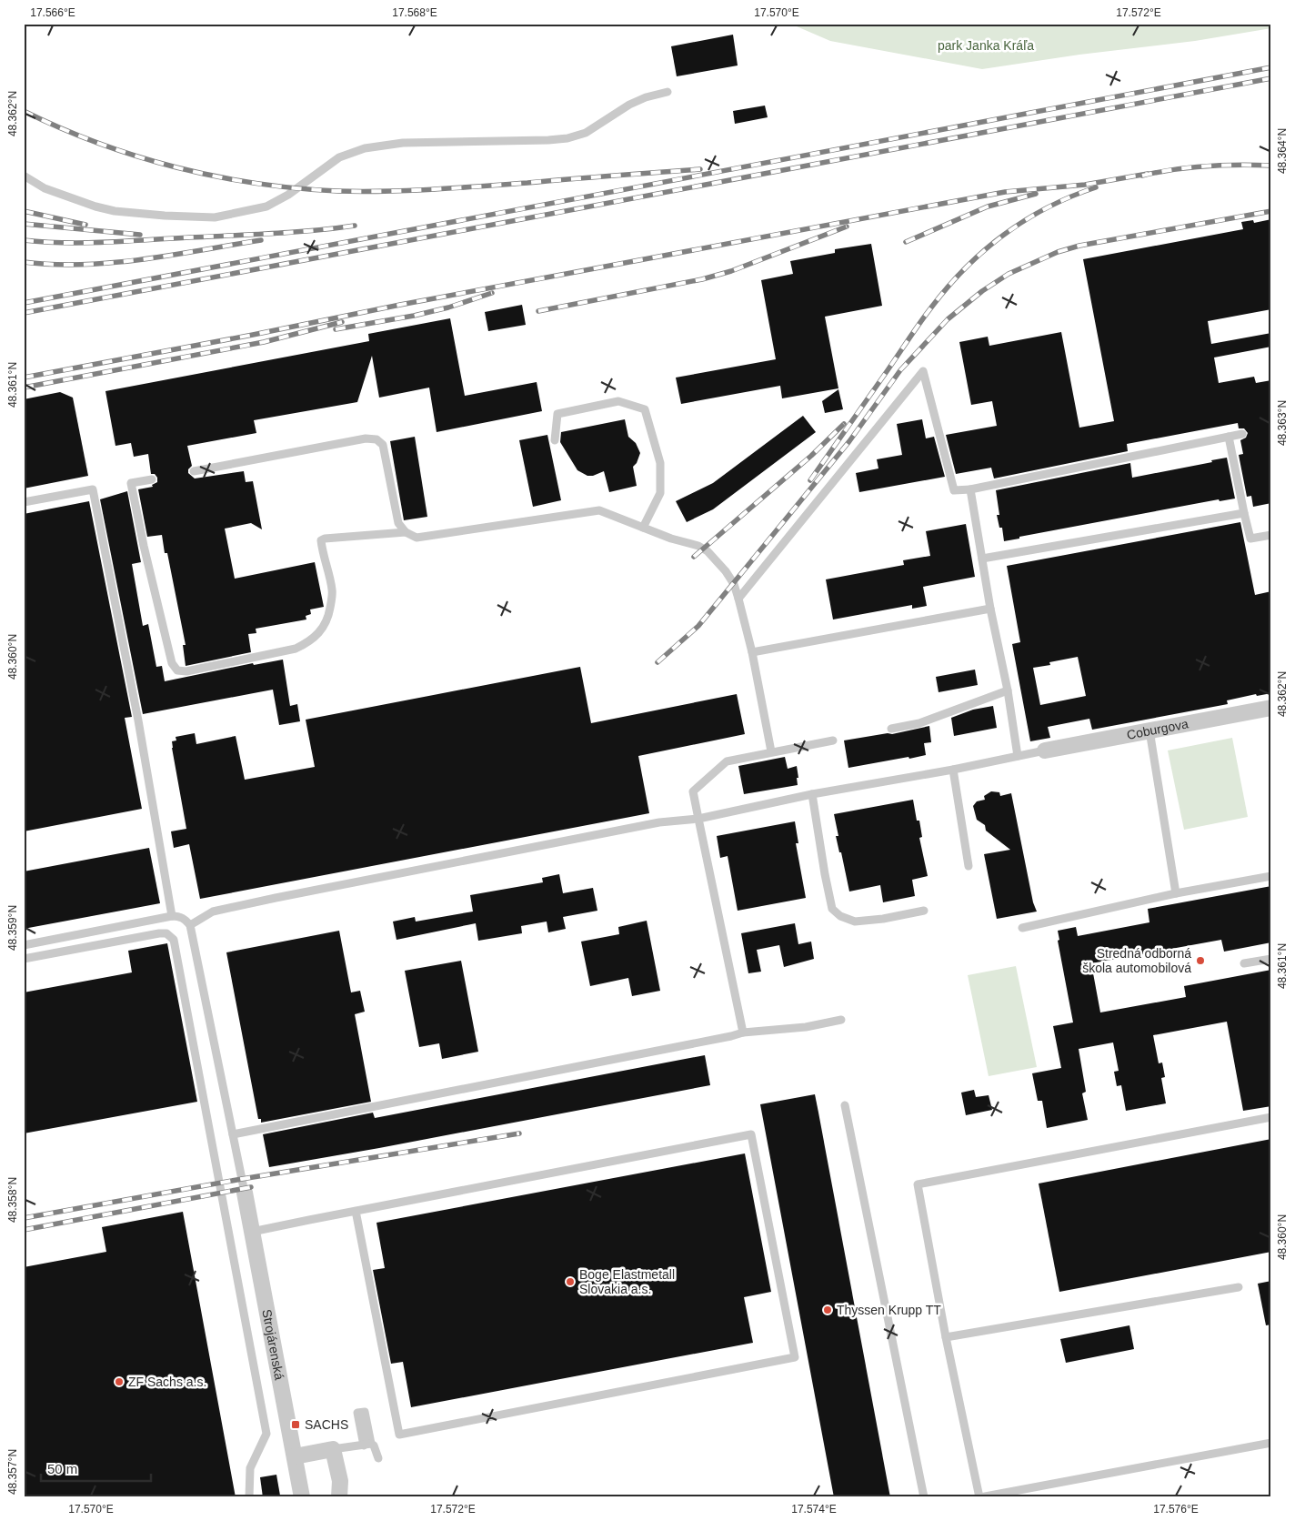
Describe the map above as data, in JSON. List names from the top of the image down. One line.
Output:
{"streets":{"street":["Coburgova","Strojárenská"]},"parks":["park Janka Kráľa"],"places":{"other":["Stredná odborná škola automobilová","Boge Elastmetall Slovakia a.s.","Thyssen Krupp TT","ZF Sachs a.s."],"transit":["SACHS"]},"scale_bar":"50 m","coordinates":["17.566°E","17.568°E","17.570°E","17.572°E","48.362°N","48.364°N","48.361°N","48.363°N","48.360°N","48.359°N","48.358°N","48.357°N","17.574°E","17.576°E"]}
